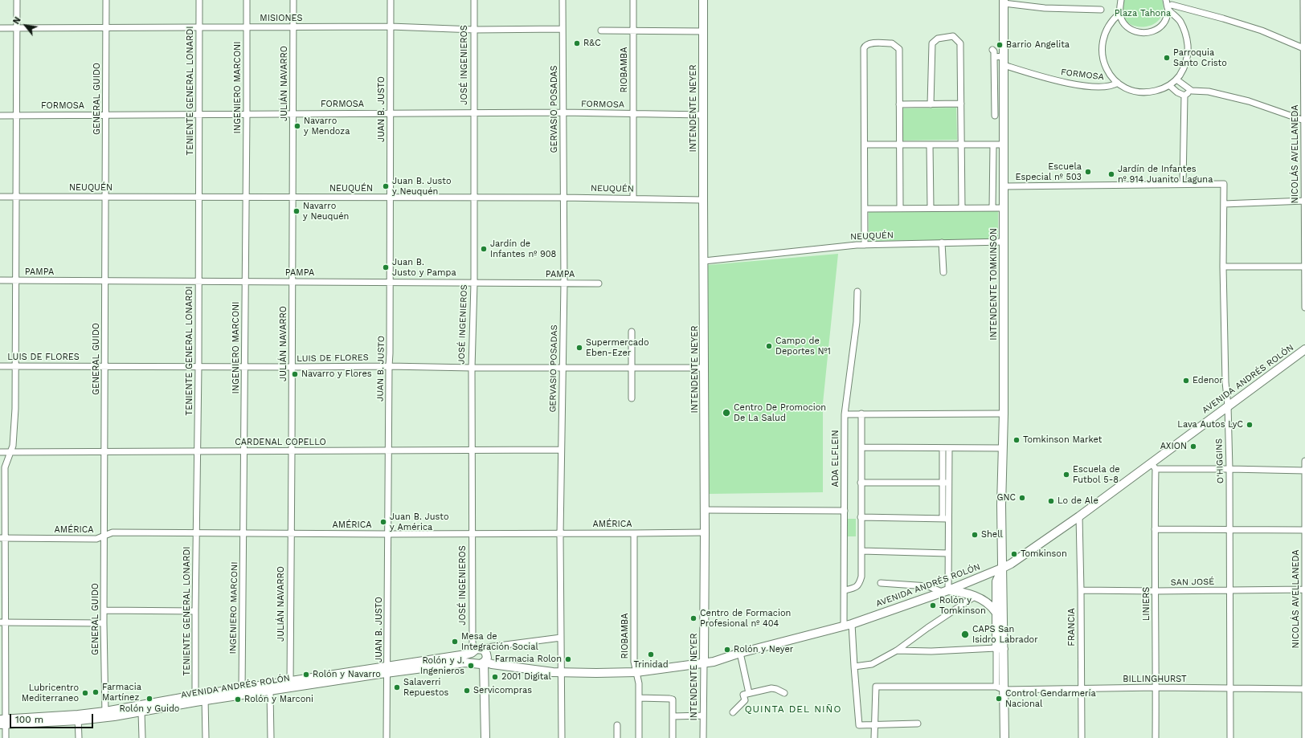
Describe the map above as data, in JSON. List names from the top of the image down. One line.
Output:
{"streets":{"main road":["INTENDENTE NEYER","INTENDENTE TOMKINSON","AVENIDA ANDRÉS ROLÓN"],"street":["MISIONES","JOSÉ INGENIEROS","RIOBAMBA","FORMOSA","JULIÁN NAVARRO","INGENIERO MARCONI","TENIENTE GENERAL LONARDI","GENERAL GUIDO","JUAN B. JUSTO","GERVASIO POSADAS","NICOLÁS AVELLANEDA","NEUQUÉN","PAMPA","LUIS DE FLORES","CARDENAL COPELLO","ADA ELFLEIN","O'HIGGINS","AMÉRICA","SAN JOSÉ","LINIERS","FRANCIA","BILLINGHURST"]},"crossings":[["MISIONES","JOSÉ INGENIEROS"],["MISIONES","JULIÁN NAVARRO"],["MISIONES","INGENIERO MARCONI"],["MISIONES","TENIENTE GENERAL LONARDI"],["MISIONES","GENERAL GUIDO"],["MISIONES","JUAN B. JUSTO"],["MISIONES","GERVASIO POSADAS"],["JOSÉ INGENIEROS","FORMOSA"],["JOSÉ INGENIEROS","NEUQUÉN"],["JOSÉ INGENIEROS","PAMPA"],["JOSÉ INGENIEROS","LUIS DE FLORES"],["JOSÉ INGENIEROS","AVENIDA ANDRÉS ROLÓN"],["JOSÉ INGENIEROS","CARDENAL COPELLO"],["JOSÉ INGENIEROS","AMÉRICA"],["RIOBAMBA","FORMOSA"],["RIOBAMBA","NEUQUÉN"],["RIOBAMBA","AVENIDA ANDRÉS ROLÓN"],["RIOBAMBA","AMÉRICA"],["FORMOSA","JULIÁN NAVARRO"],["FORMOSA","INGENIERO MARCONI"],["FORMOSA","TENIENTE GENERAL LONARDI"],["FORMOSA","GENERAL GUIDO"],["FORMOSA","INTENDENTE NEYER"],["FORMOSA","JUAN B. JUSTO"],["FORMOSA","GERVASIO POSADAS"],["FORMOSA","INTENDENTE TOMKINSON"],["JULIÁN NAVARRO","NEUQUÉN"],["JULIÁN NAVARRO","PAMPA"],["JULIÁN NAVARRO","LUIS DE FLORES"],["JULIÁN NAVARRO","AVENIDA ANDRÉS ROLÓN"],["JULIÁN NAVARRO","CARDENAL COPELLO"],["JULIÁN NAVARRO","AMÉRICA"],["INGENIERO MARCONI","NEUQUÉN"],["INGENIERO MARCONI","PAMPA"],["INGENIERO MARCONI","LUIS DE FLORES"],["INGENIERO MARCONI","AVENIDA ANDRÉS ROLÓN"],["INGENIERO MARCONI","CARDENAL COPELLO"],["INGENIERO MARCONI","AMÉRICA"],["TENIENTE GENERAL LONARDI","NEUQUÉN"],["TENIENTE GENERAL LONARDI","PAMPA"],["TENIENTE GENERAL LONARDI","LUIS DE FLORES"],["TENIENTE GENERAL LONARDI","AVENIDA ANDRÉS ROLÓN"],["TENIENTE GENERAL LONARDI","CARDENAL COPELLO"],["TENIENTE GENERAL LONARDI","AMÉRICA"],["GENERAL GUIDO","NEUQUÉN"],["GENERAL GUIDO","PAMPA"],["GENERAL GUIDO","LUIS DE FLORES"],["GENERAL GUIDO","AVENIDA ANDRÉS ROLÓN"],["GENERAL GUIDO","CARDENAL COPELLO"],["GENERAL GUIDO","AMÉRICA"],["INTENDENTE NEYER","NEUQUÉN"],["INTENDENTE NEYER","LUIS DE FLORES"],["INTENDENTE NEYER","AVENIDA ANDRÉS ROLÓN"],["INTENDENTE NEYER","AMÉRICA"],["JUAN B. JUSTO","NEUQUÉN"],["JUAN B. JUSTO","PAMPA"],["JUAN B. JUSTO","LUIS DE FLORES"],["JUAN B. JUSTO","AVENIDA ANDRÉS ROLÓN"],["JUAN B. JUSTO","CARDENAL COPELLO"],["JUAN B. JUSTO","AMÉRICA"],["GERVASIO POSADAS","NEUQUÉN"],["GERVASIO POSADAS","PAMPA"],["GERVASIO POSADAS","LUIS DE FLORES"],["GERVASIO POSADAS","AVENIDA ANDRÉS ROLÓN"],["GERVASIO POSADAS","CARDENAL COPELLO"],["GERVASIO POSADAS","AMÉRICA"],["NICOLÁS AVELLANEDA","SAN JOSÉ"],["NICOLÁS AVELLANEDA","BILLINGHURST"],["NEUQUÉN","INTENDENTE TOMKINSON"],["INTENDENTE TOMKINSON","AVENIDA ANDRÉS ROLÓN"],["INTENDENTE TOMKINSON","BILLINGHURST"],["AVENIDA ANDRÉS ROLÓN","ADA ELFLEIN"],["AVENIDA ANDRÉS ROLÓN","O'HIGGINS"],["AVENIDA ANDRÉS ROLÓN","LINIERS"],["AVENIDA ANDRÉS ROLÓN","FRANCIA"],["ADA ELFLEIN","BILLINGHURST"],["O'HIGGINS","SAN JOSÉ"],["O'HIGGINS","BILLINGHURST"],["SAN JOSÉ","LINIERS"],["SAN JOSÉ","FRANCIA"],["LINIERS","BILLINGHURST"],["FRANCIA","BILLINGHURST"]],"districts":["QUINTA DEL NIÑO"],"parks":["Plaza Tahona"],"places":["R&C","Barrio Angelita","Parroquia Santo Cristo","Navarro y Mendoza","Escuela Especial nº 503","Jardín de Infantes nº 914 Juanito Laguna","Juan B. Justo y Neuquén","Navarro y Neuquén","Jardín de Infantes nº 908","Juan B. Justo y Pampa","Campo de Deportes Nº1","Supermercado Eben-Ezer","Navarro y Flores","Edenor","Centro De Promocion De La Salud","Lava Autos LyC","Tomkinson Market","AXION","Escuela de Futbol 5-8","GNC","Lo de Ale","Juan B. Justo y América","Shell","Tomkinson","Rolón y Tomkinson","Centro de Formacion Profesional nº 404","CAPS San Isidro Labrador","Mesa de Integración Social","Rolón y Neyer","Trinidad","Farmacia Rolon","Rolón y J. Ingenieros","Rolón y Navarro","2001 Digital","Salaverri Repuestos","Servicompras","Farmacia Martínez","Lubricentro Mediterraneo","Rolón y Guido","Control Gendarmería Nacional","Rolón y Marconi"],"scale_bar":"100 m","north":"top left"}
